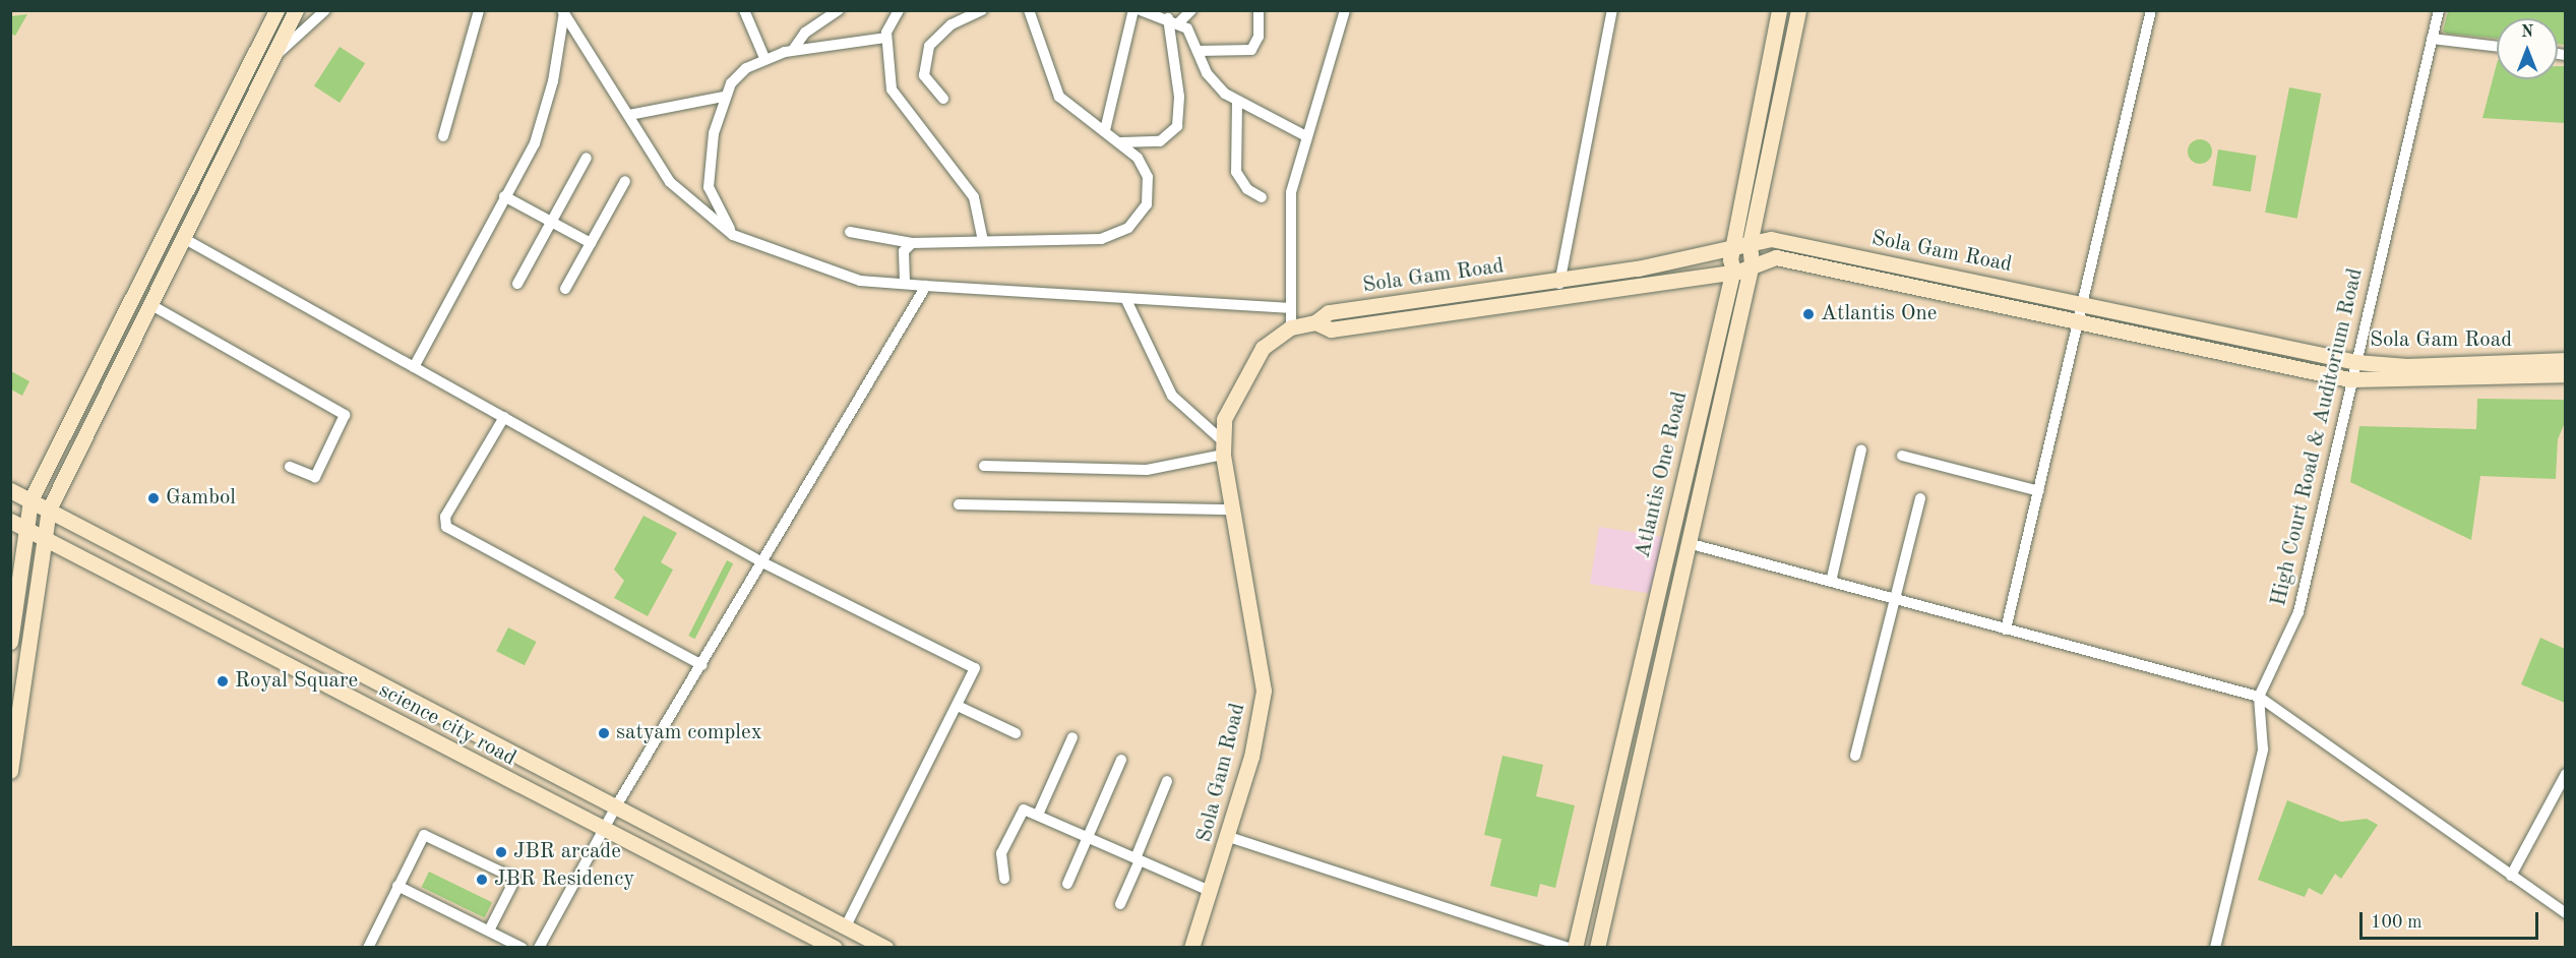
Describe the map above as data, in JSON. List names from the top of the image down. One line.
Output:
{"streets":{"street":["Sola Gam Road","High Court Road & Auditorium Road","Atlantis One Road","science city road"]},"crossings":[["Sola Gam Road","High Court Road & Auditorium Road"],["Sola Gam Road","Atlantis One Road"]],"places":["Atlantis One","Gambol","Royal Square","satyam complex","JBR arcade","JBR Residency"],"scale_bar":"100 m","north":"top"}
